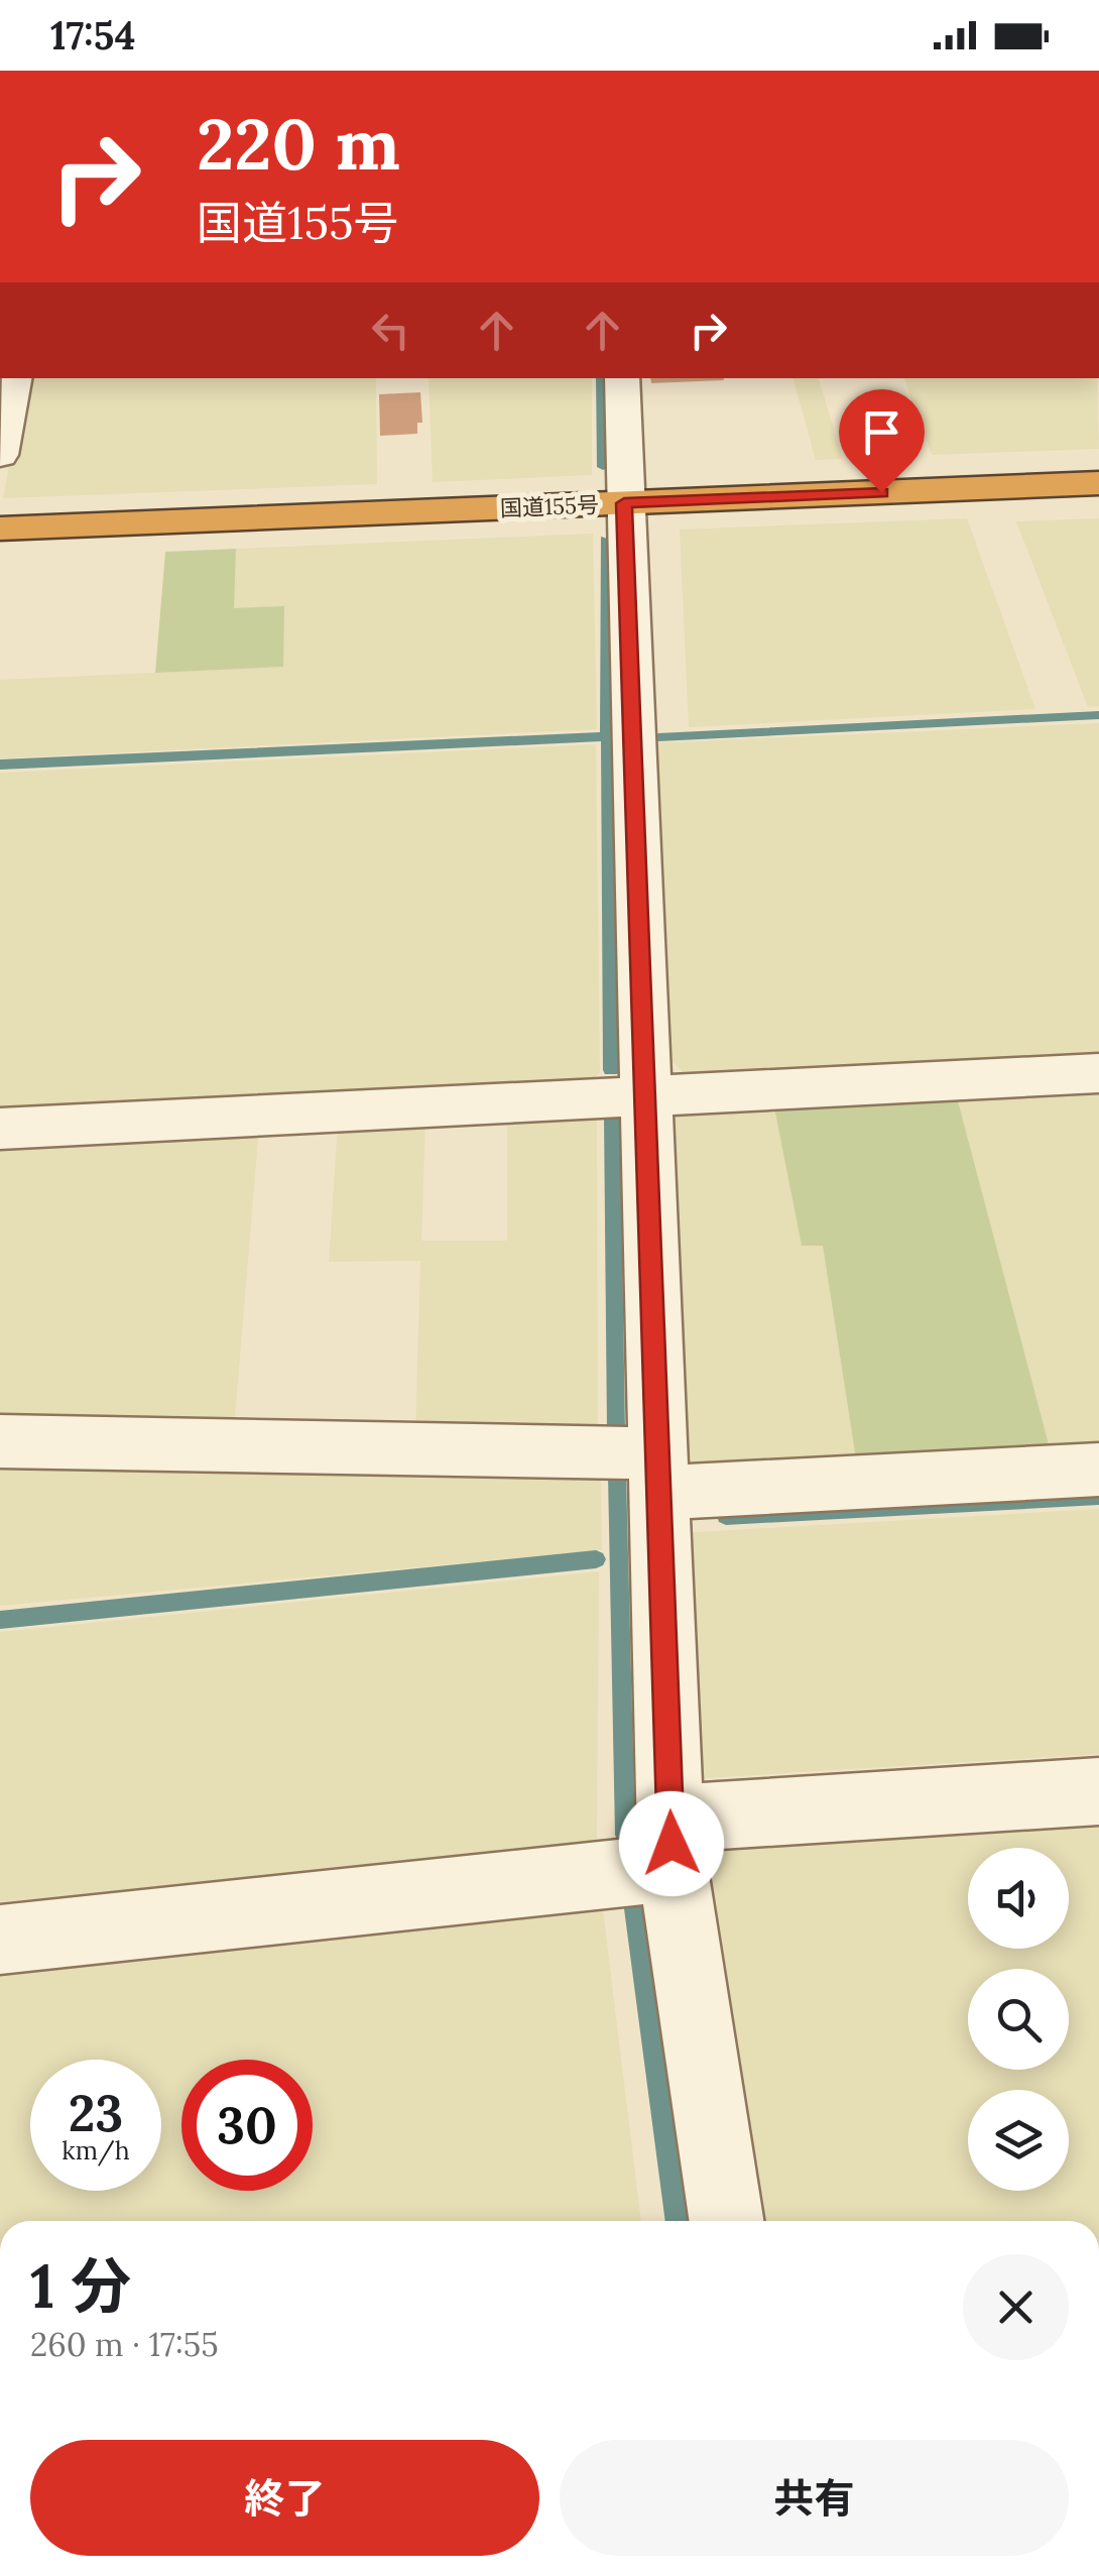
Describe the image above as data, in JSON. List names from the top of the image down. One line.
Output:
{"streets":{"highway":["国道155号"]},"page":{"status":"17:54","turn":["220 m","国道155号"],"speed":"23 km/h","limit":"30","heading":["1 分","260 m · 17:55"],"buttons":["終了","共有"]}}
